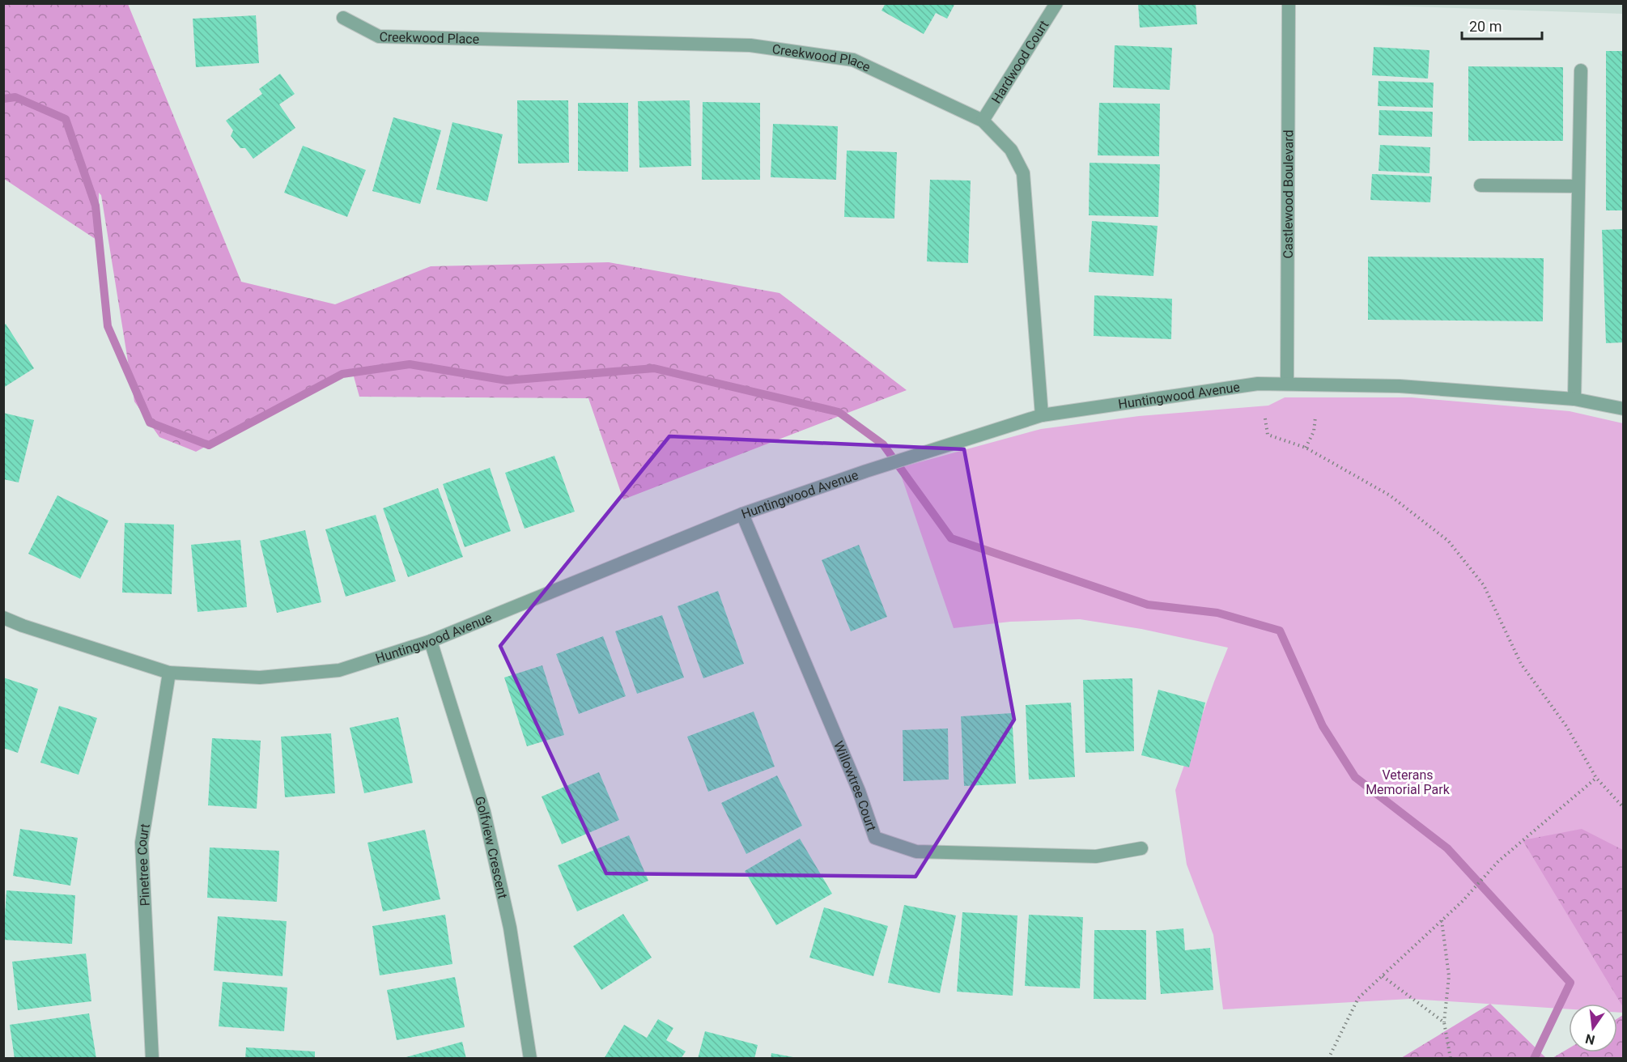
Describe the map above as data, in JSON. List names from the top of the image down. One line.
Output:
{"streets":{"street":["Creekwood Place","Hardwood Court","Castlewood Boulevard","Huntingwood Avenue","Willowtree Court","Golfview Crescent","Pinetree Court"]},"crossings":[["Creekwood Place","Hardwood Court"],["Creekwood Place","Huntingwood Avenue"],["Castlewood Boulevard","Huntingwood Avenue"],["Huntingwood Avenue","Willowtree Court"],["Huntingwood Avenue","Golfview Crescent"],["Huntingwood Avenue","Pinetree Court"]],"parks":["Veterans Memorial Park"],"scale_bar":"20 m","north":"bottom"}
